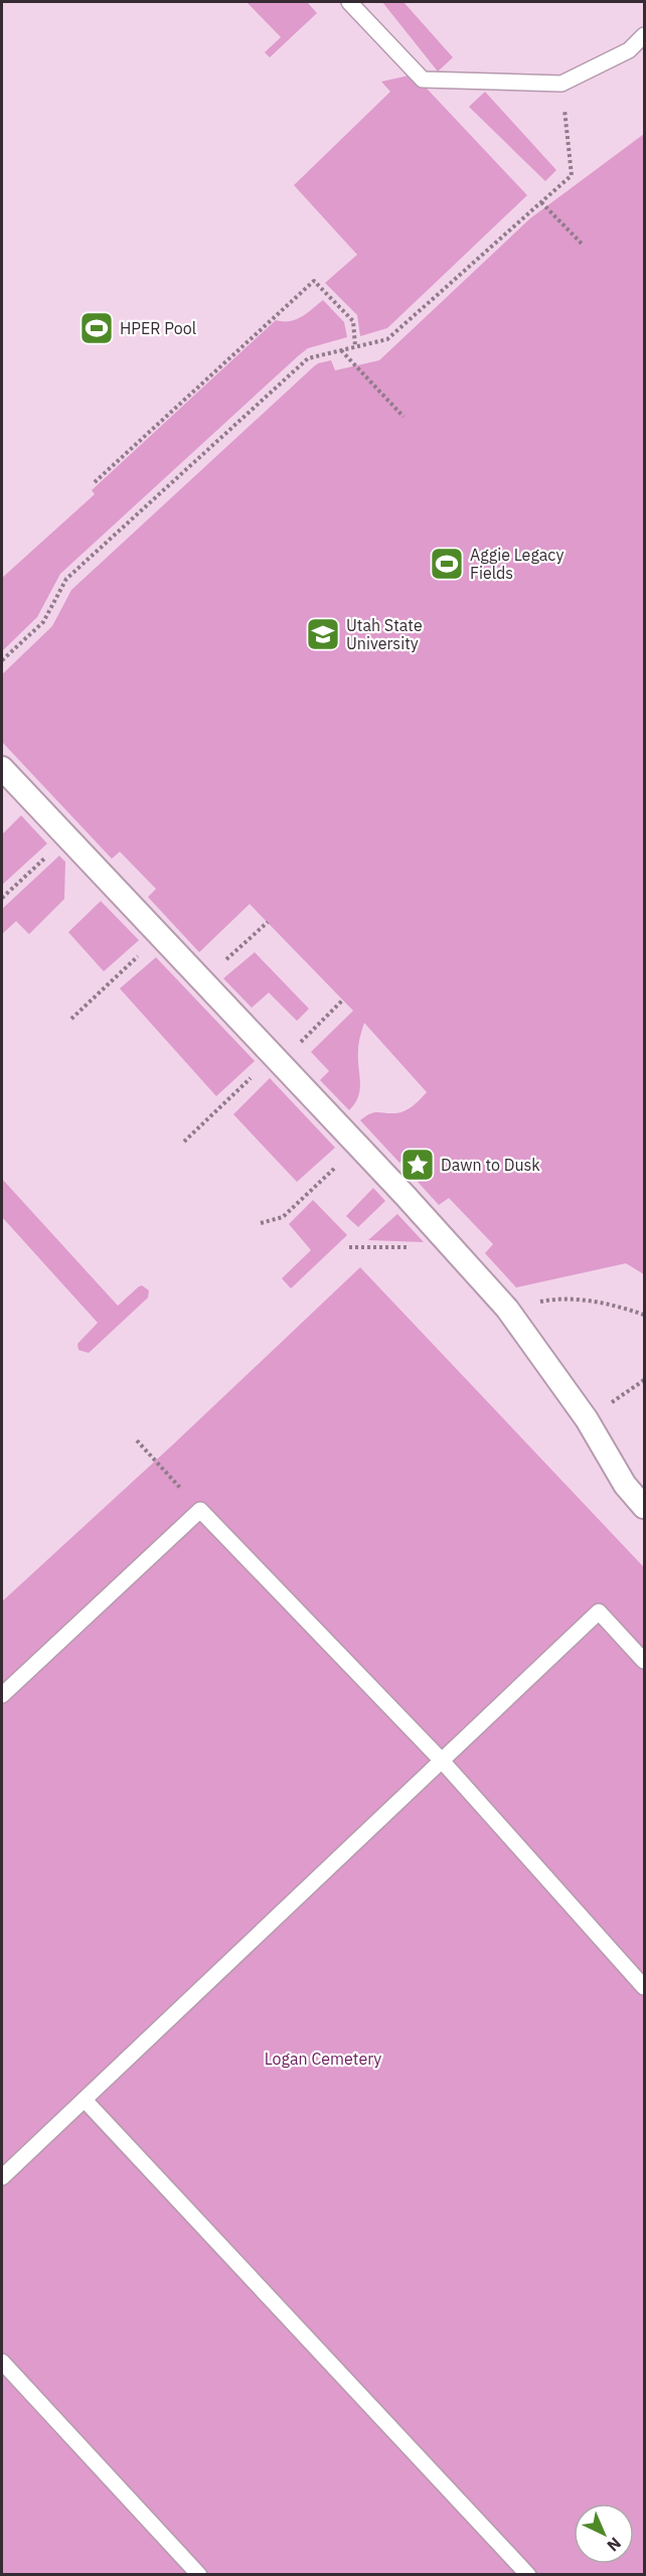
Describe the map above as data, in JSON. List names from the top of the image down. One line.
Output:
{"parks":["Logan Cemetery"],"places":{"sports":["HPER Pool","Aggie Legacy Fields"],"school or university":["Utah State University"],"place":["Dawn to Dusk"]},"north":"bottom right"}
